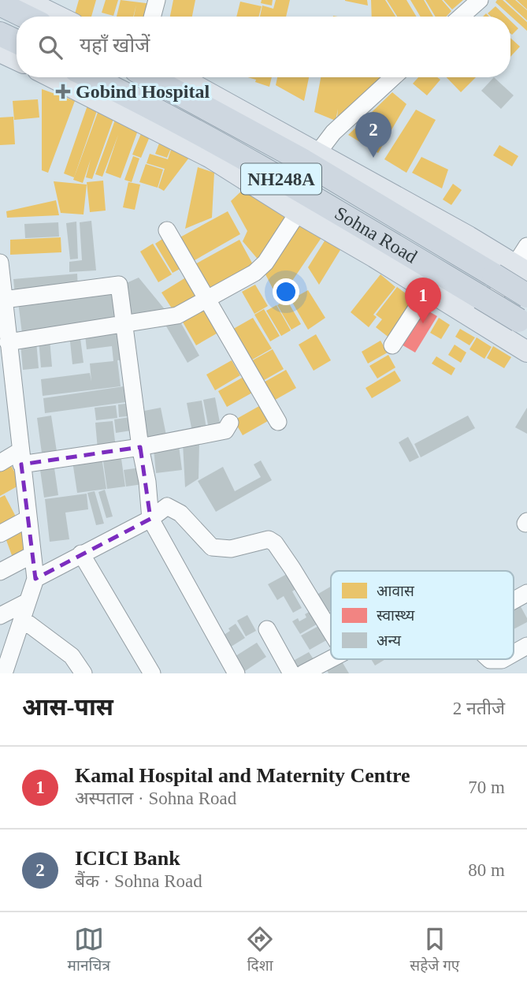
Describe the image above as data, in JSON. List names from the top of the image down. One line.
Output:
{"streets":{"highway":["NH248A","Sohna Road"]},"places":{"health":["Gobind Hospital"]},"legend":["आवास","स्वास्थ्य","अन्य"],"page":{"search":"यहाँ खोजें","pins":["2","1"],"heading":["आस-पास","2 नतीजे"],"list":[{"mark":"1","name":"Kamal Hospital and Maternity Centre","note":"अस्पताल · Sohna Road","value":"70 m"},{"mark":"2","name":"ICICI Bank","note":"बैंक · Sohna Road","value":"80 m"}],"nav":["मानचित्र","दिशा","सहेजे गए"]}}
